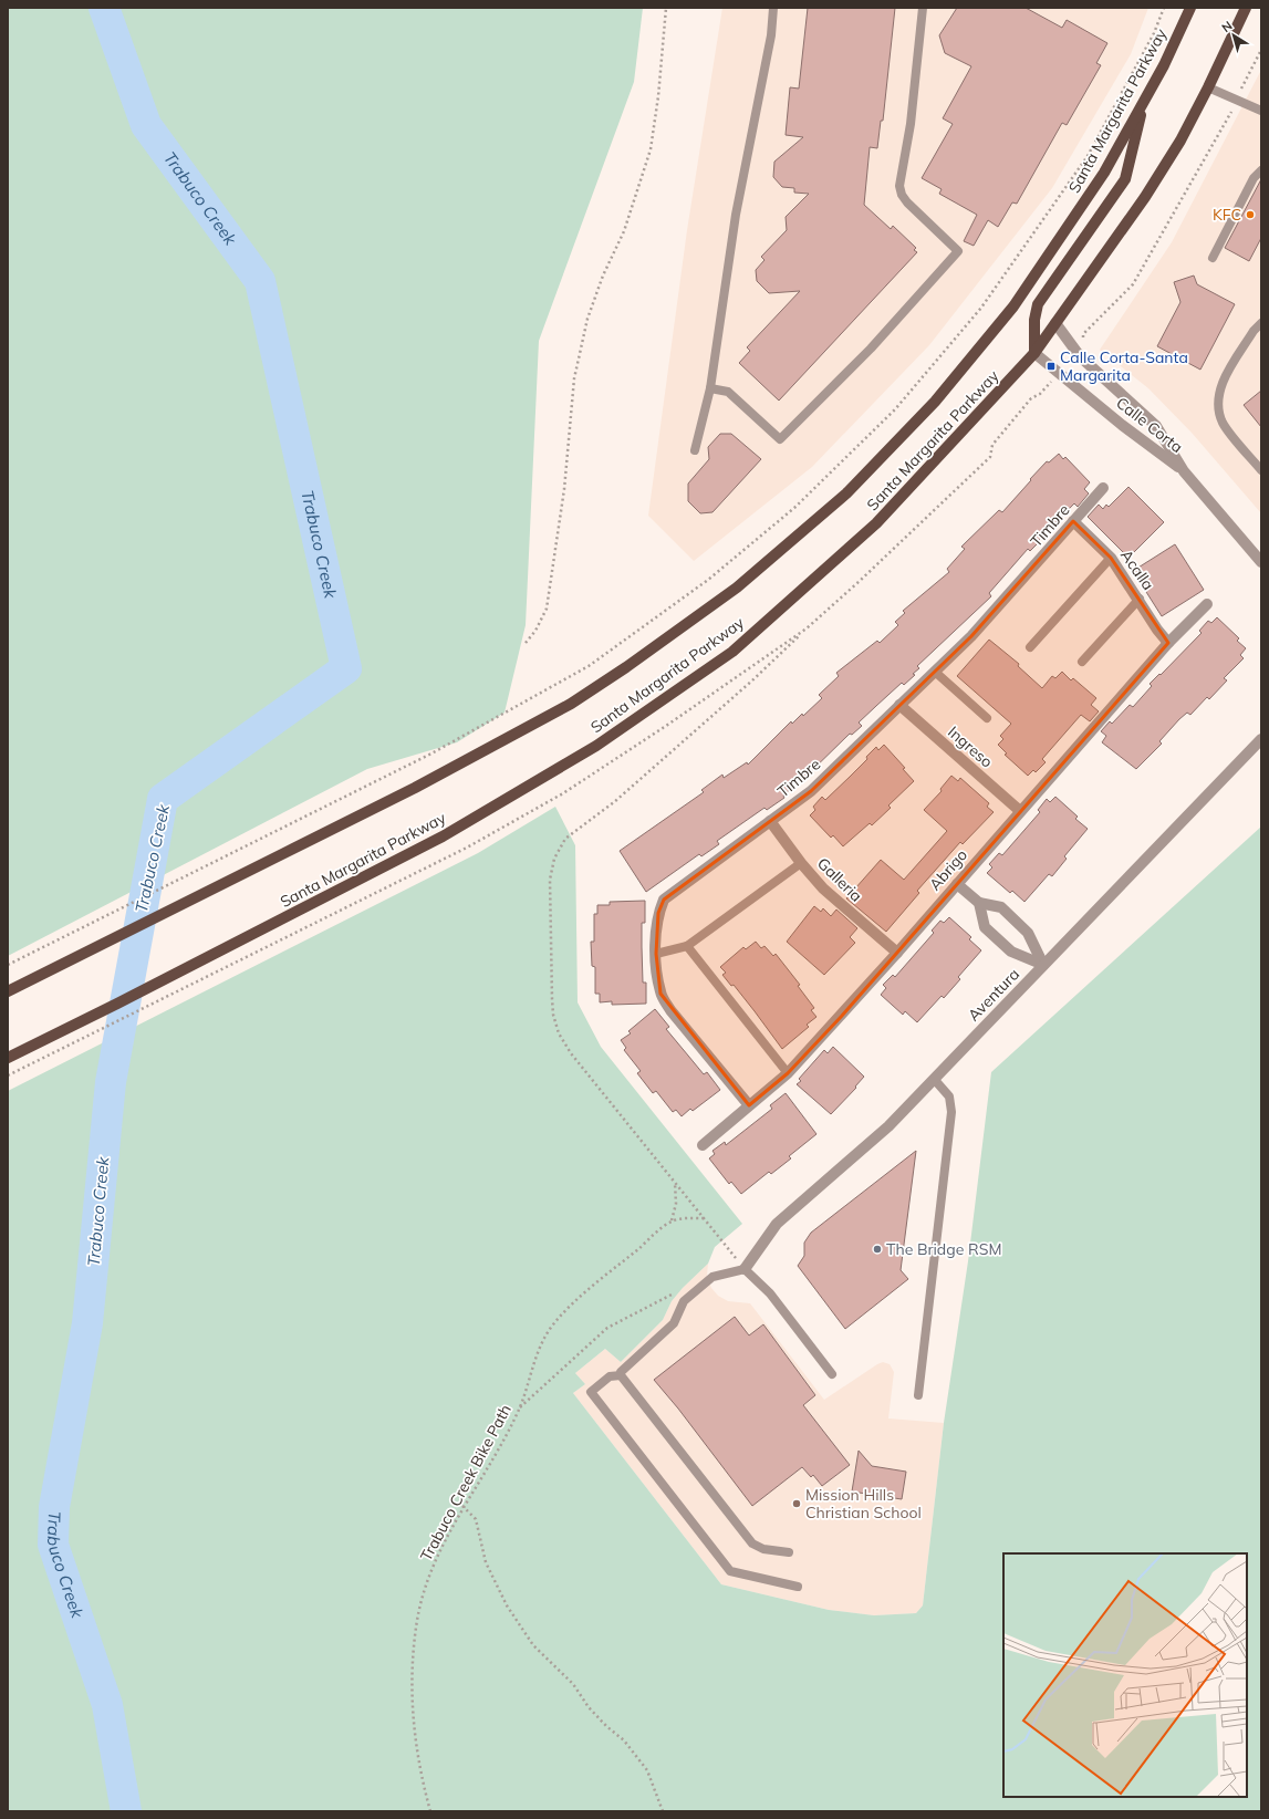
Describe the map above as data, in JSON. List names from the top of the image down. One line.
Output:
{"streets":{"main road":["Santa Margarita Parkway"],"street":["Calle Corta","Timbre","Acalla","Ingreso","Abrigo","Galleria","Aventura"],"path":["Trabuco Creek Bike Path"]},"crossings":[["Santa Margarita Parkway","Calle Corta"],["Timbre","Acalla"],["Timbre","Ingreso"],["Timbre","Abrigo"],["Timbre","Galleria"],["Acalla","Abrigo"],["Ingreso","Abrigo"],["Abrigo","Galleria"]],"water":["Trabuco Creek"],"places":{"other":["KFC","The Bridge RSM","Mission Hills Christian School"],"transit":["Calle Corta-Santa Margarita"]},"north":"top left"}
